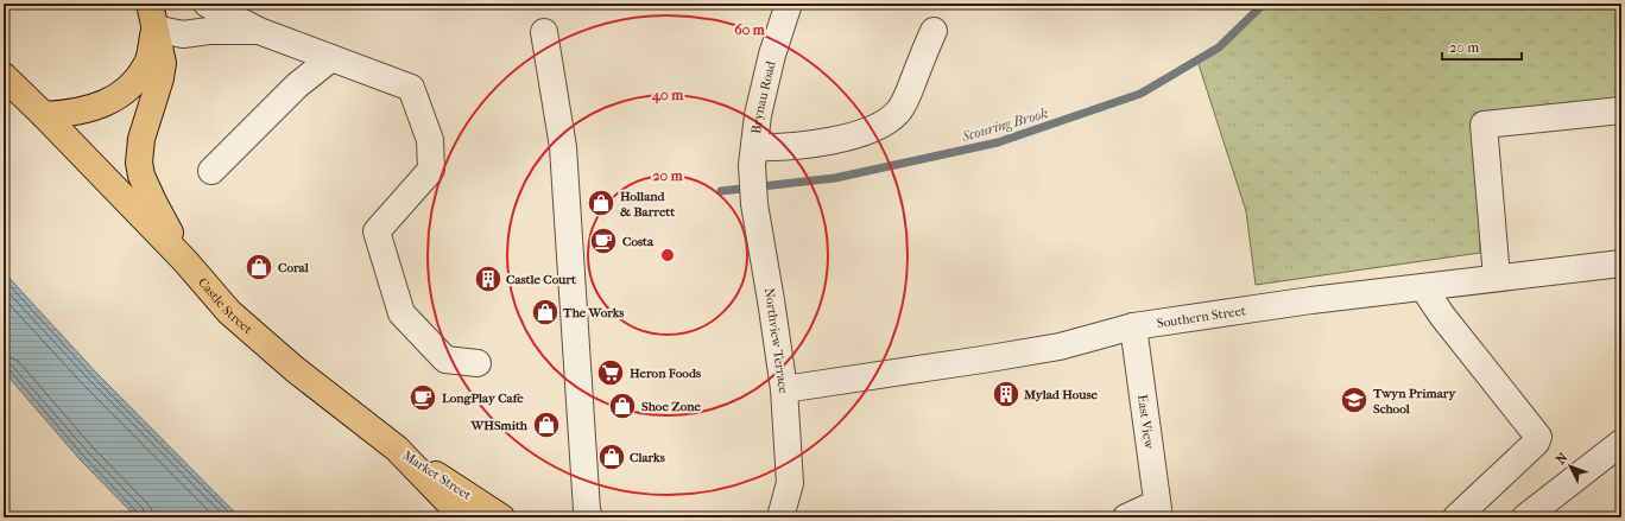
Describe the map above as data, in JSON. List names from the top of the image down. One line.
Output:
{"streets":{"main road":["Castle Street","Market Street"],"street":["Brynau Road","Southern Street","Northview Terrace","East View"]},"crossings":[["Brynau Road","Northview Terrace"],["Castle Street","Market Street"],["Southern Street","Northview Terrace"],["Southern Street","East View"]],"water":["Scouring Brook"],"places":{"shop":["Holland & Barrett","Coral","The Works","Shoe Zone","WHSmith","Clarks"],"cafe":["Costa","LongPlay Cafe"],"building":["Castle Court","Mylad House"],"supermarket":["Heron Foods"],"school or university":["Twyn Primary School"]},"scale_bar":"20 m","north":"top left","rings":["60 m","40 m","20 m"]}
